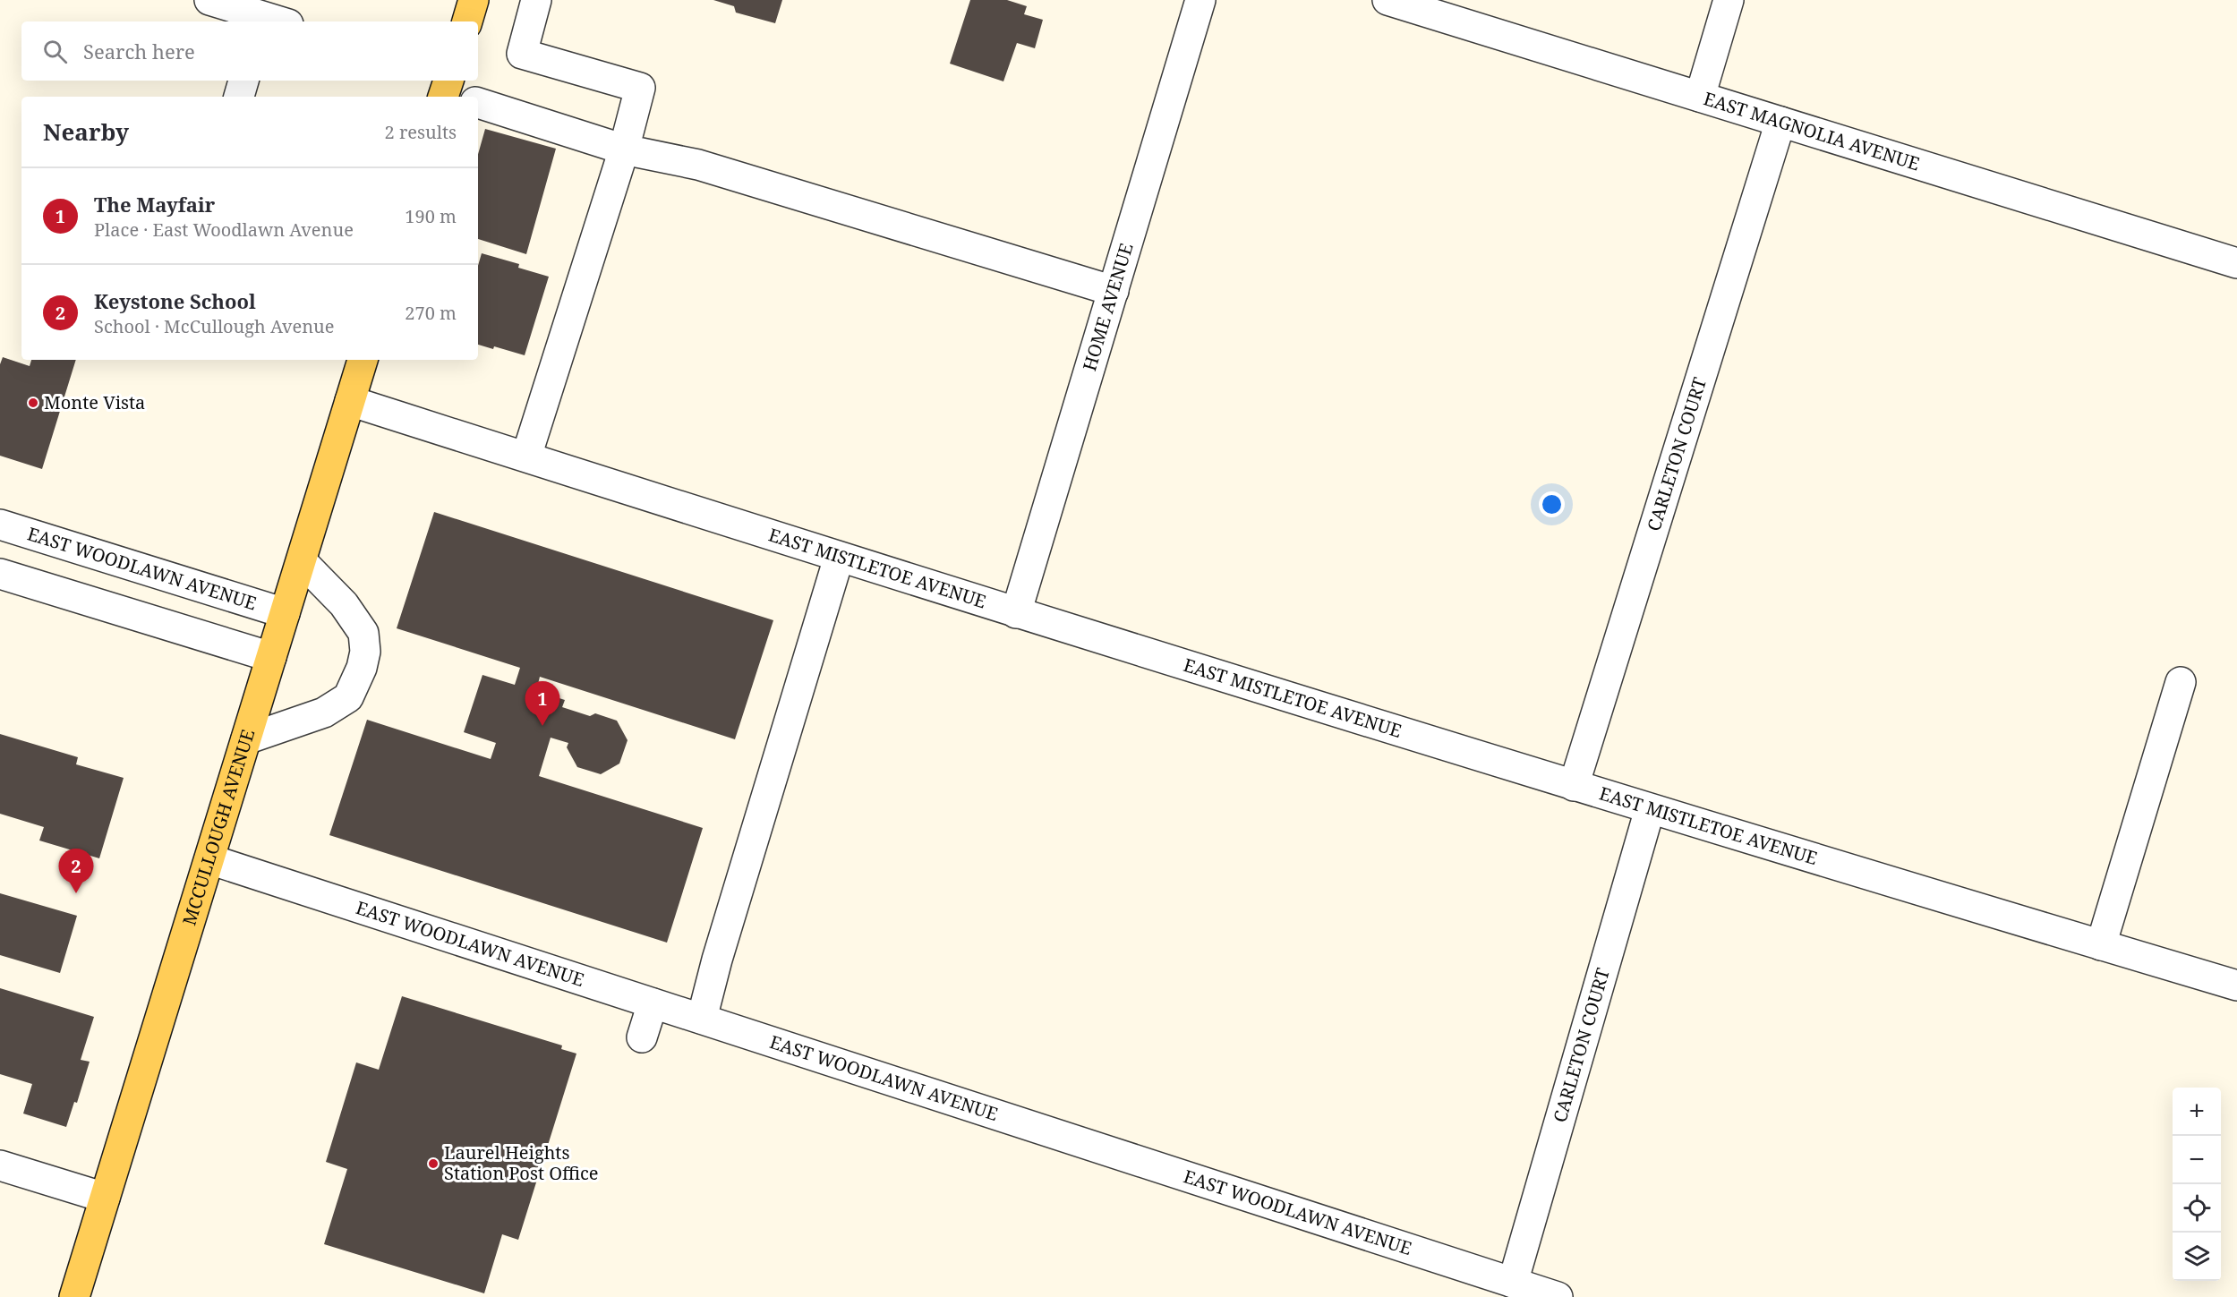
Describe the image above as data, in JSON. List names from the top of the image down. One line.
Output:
{"streets":{"main road":["MCCULLOUGH AVENUE"],"street":["EAST MAGNOLIA AVENUE","HOME AVENUE","CARLETON COURT","EAST WOODLAWN AVENUE","EAST MISTLETOE AVENUE"]},"crossings":[["EAST MAGNOLIA AVENUE","CARLETON COURT"],["HOME AVENUE","EAST MISTLETOE AVENUE"],["CARLETON COURT","EAST WOODLAWN AVENUE"],["CARLETON COURT","EAST MISTLETOE AVENUE"],["EAST WOODLAWN AVENUE","MCCULLOUGH AVENUE"],["EAST MISTLETOE AVENUE","MCCULLOUGH AVENUE"]],"places":["Monte Vista","Laurel Heights Station Post Office"],"page":{"search":"Search here","heading":["Nearby","2 results"],"list":[{"mark":"1","name":"The Mayfair","note":"Place · East Woodlawn Avenue","value":"190 m"},{"mark":"2","name":"Keystone School","note":"School · McCullough Avenue","value":"270 m"}],"pins":["1","2"],"map_buttons":["+","−"]}}
